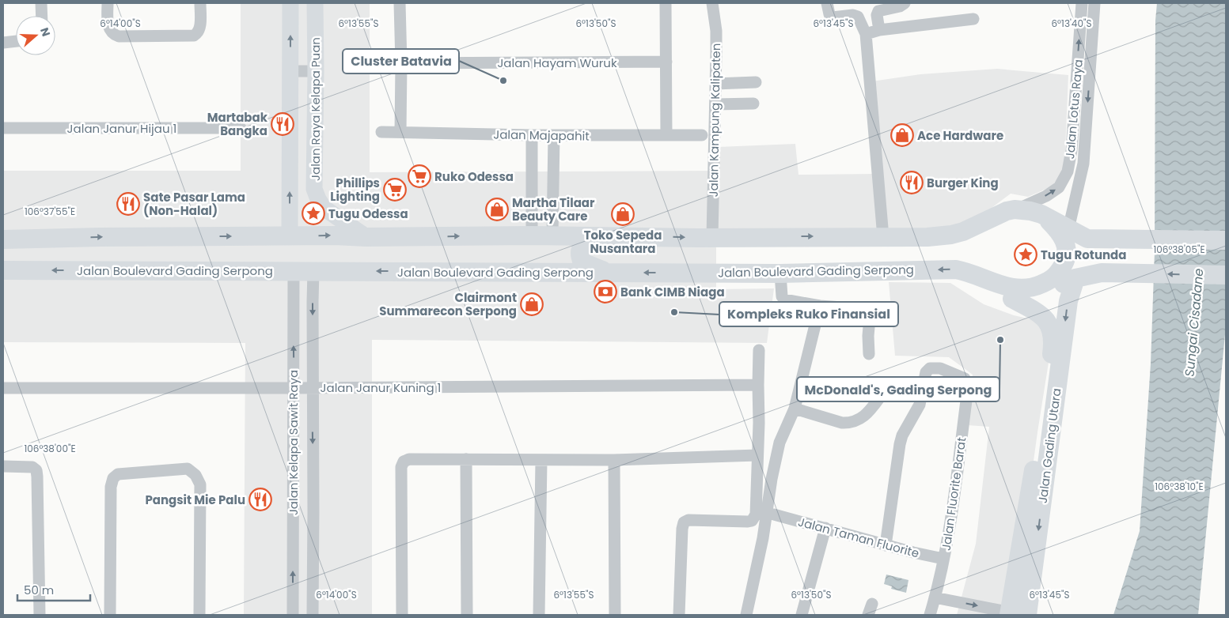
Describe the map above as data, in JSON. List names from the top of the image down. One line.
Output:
{"streets":{"main road":["Jalan Boulevard Gading Serpong","Jalan Gading Utara"],"street":["Jalan Hayam Wuruk","Jalan Raya Kelapa Puan","Jalan Lotus Raya","Jalan Kampung Kalipaten","Jalan Janur Hijau 1","Jalan Majapahit","Jalan Janur Kuning 1","Jalan Kelapa Sawit Raya","Jalan Fluorite Barat","Jalan Taman Fluorite"]},"crossings":[["Jalan Boulevard Gading Serpong","Jalan Kelapa Sawit Raya"],["Jalan Boulevard Gading Serpong","Jalan Gading Utara"],["Jalan Janur Kuning 1","Jalan Kelapa Sawit Raya"],["Jalan Fluorite Barat","Jalan Taman Fluorite"]],"water":["Sungai Cisadane"],"places":{"other":["Cluster Batavia","Kompleks Ruko Finansial","McDonald's, Gading Serpong"],"restaurant":["Martabak Bangka","Burger King","Sate Pasar Lama (Non-Halal)","Pangsit Mie Palu"],"shop":["Ace Hardware","Martha Tilaar Beauty Care","Toko Sepeda Nusantara","Clairmont Summarecon Serpong"],"supermarket":["Ruko Odessa","Phillips Lighting"],"place":["Tugu Odessa","Tugu Rotunda"],"bank":["Bank CIMB Niaga"]},"scale_bar":"50 m","north":"right","coordinates":["6°14'00\"S","6°13'55\"S","6°13'50\"S","6°13'40\"S","6°13'45\"S","106°37'55\"E","106°38'05\"E","106°38'00\"E","106°38'10\"E"]}
